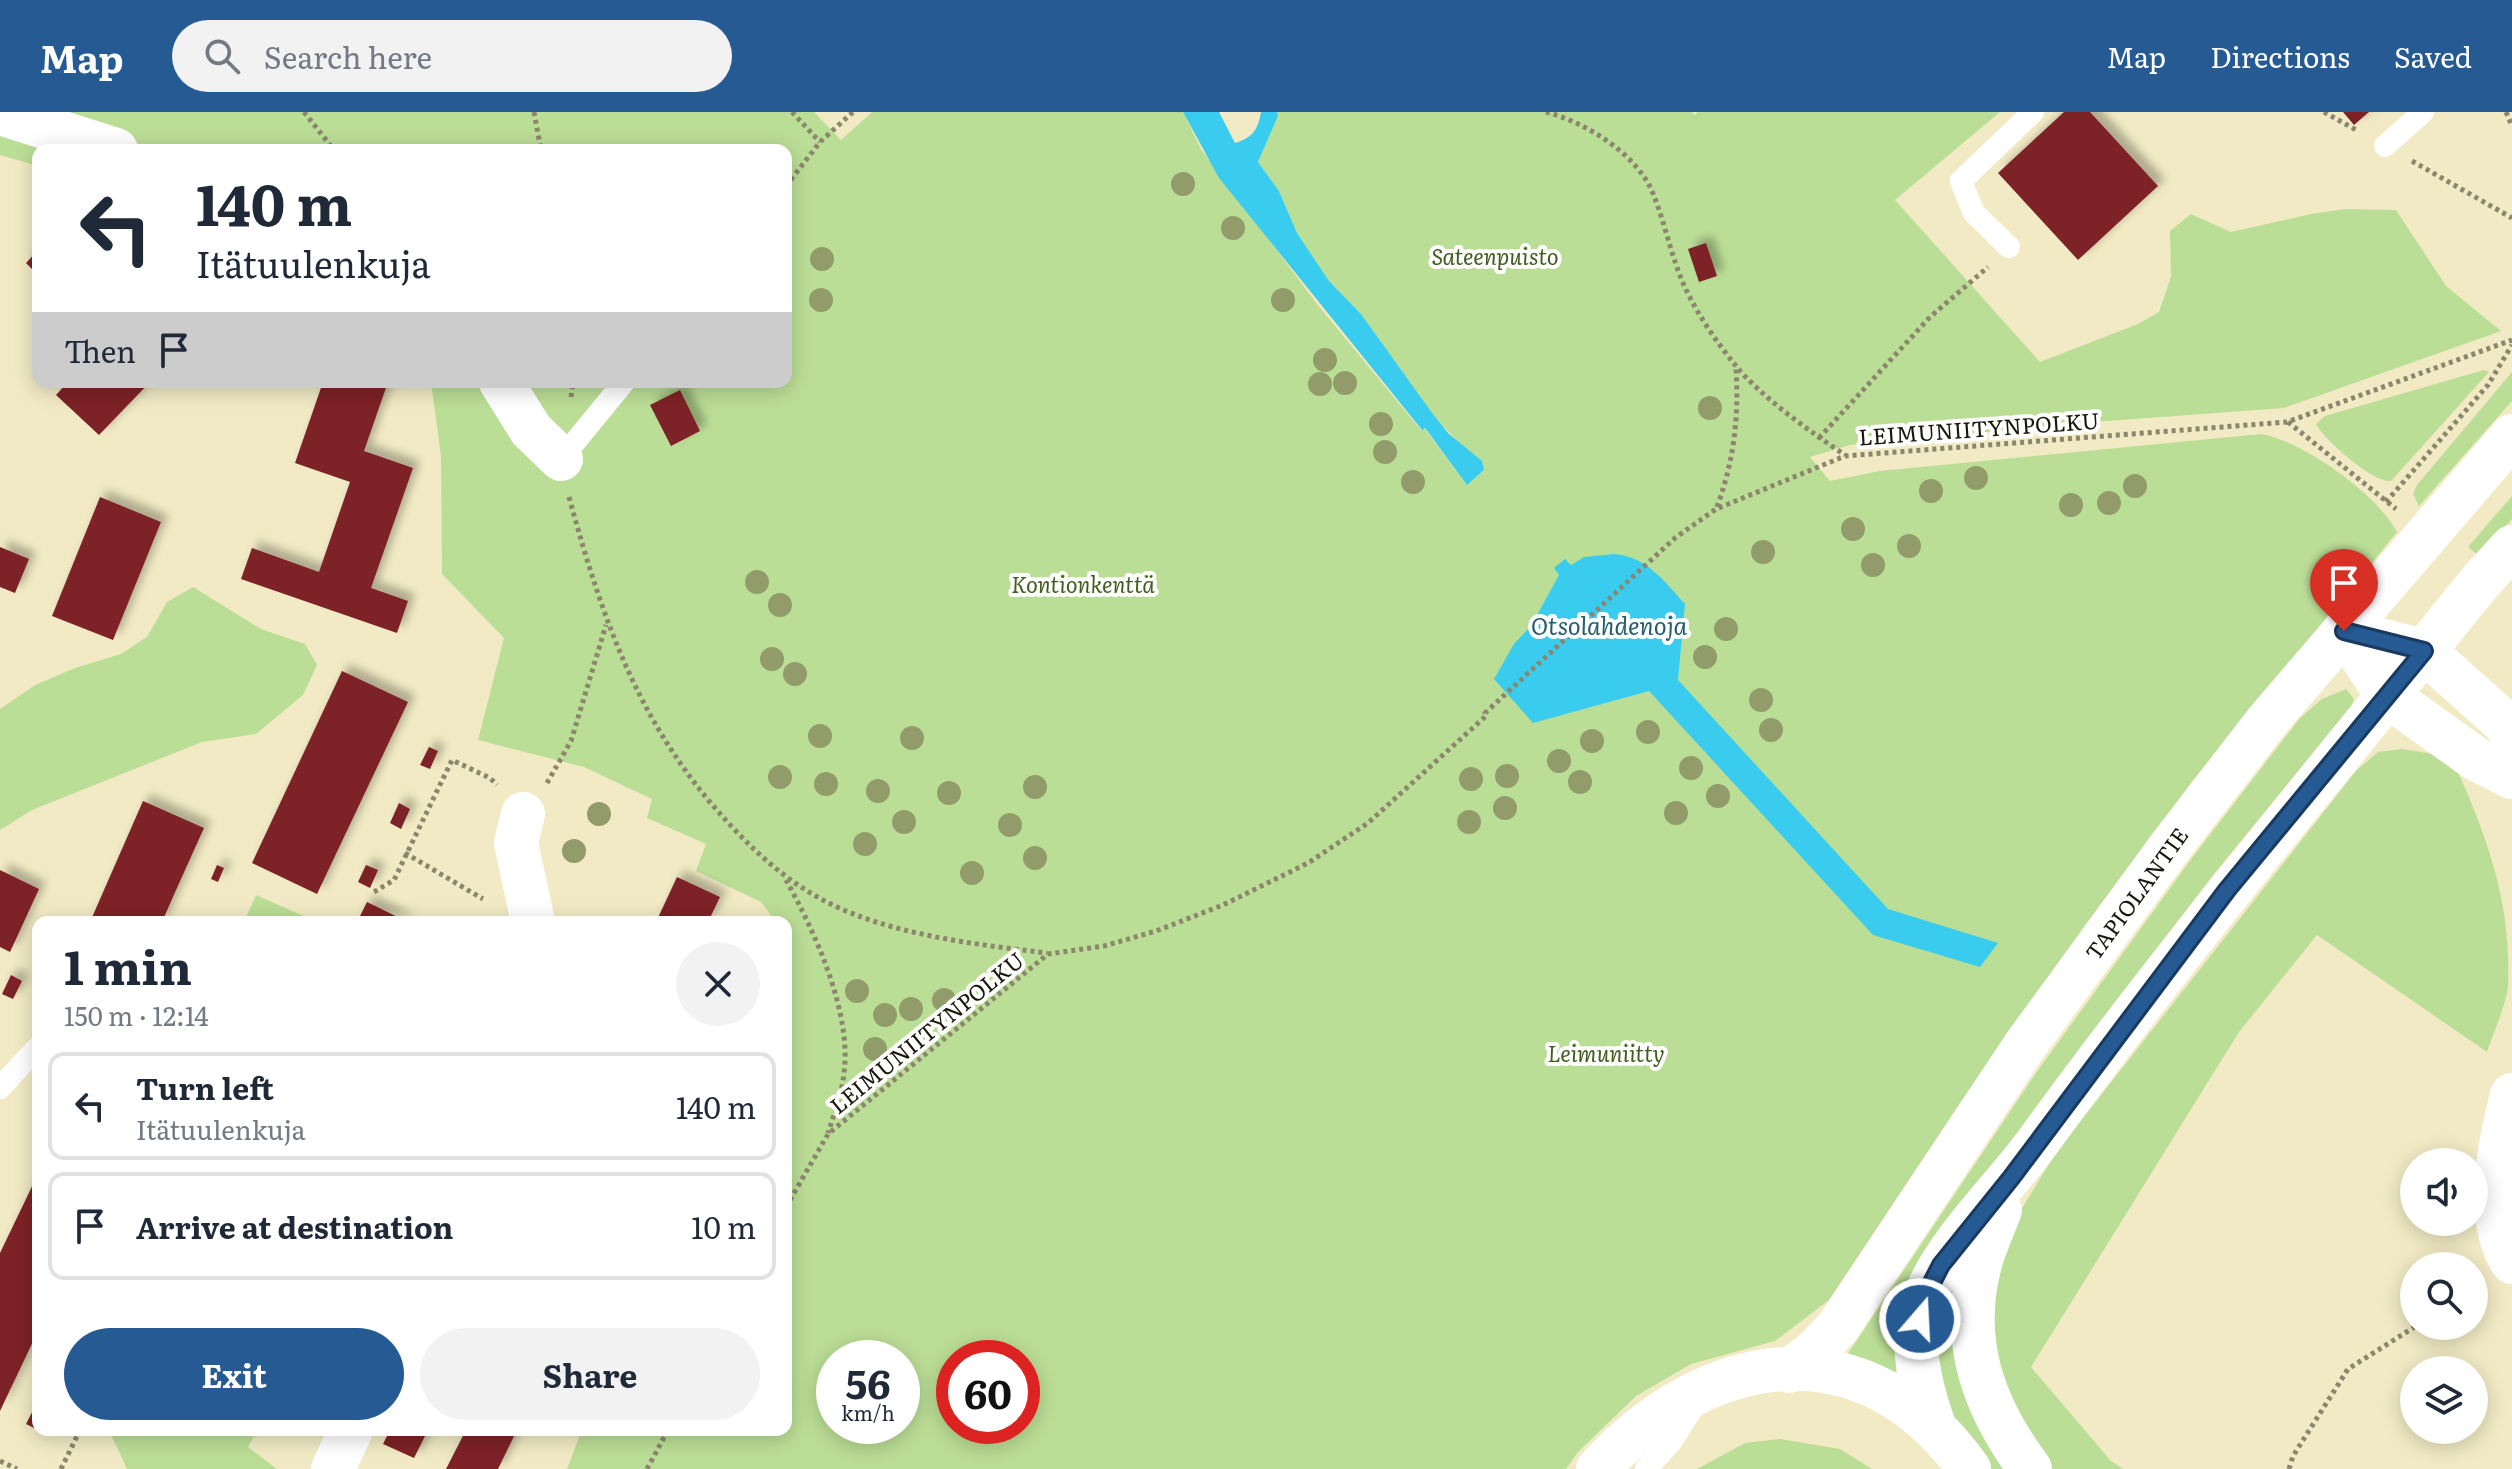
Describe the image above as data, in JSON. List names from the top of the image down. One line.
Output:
{"streets":{"main road":["TAPIOLANTIE"],"path":["LEIMUNIITYNPOLKU"]},"water":["Otsolahdenoja"],"parks":["Sateenpuisto","Kontionkenttä","Leimuniitty"],"page":{"header":"Map","search":"Search here","nav":["Map","Directions","Saved"],"turn":["140 m","Itätuulenkuja"],"then":"Then","heading":["1 min","150 m · 12:14"],"list":[{"name":"Turn left","note":"Itätuulenkuja","value":"140 m"},{"name":"Arrive at destination","value":"10 m"}],"buttons":["Exit","Share"],"speed":"56 km/h","limit":"60"}}
